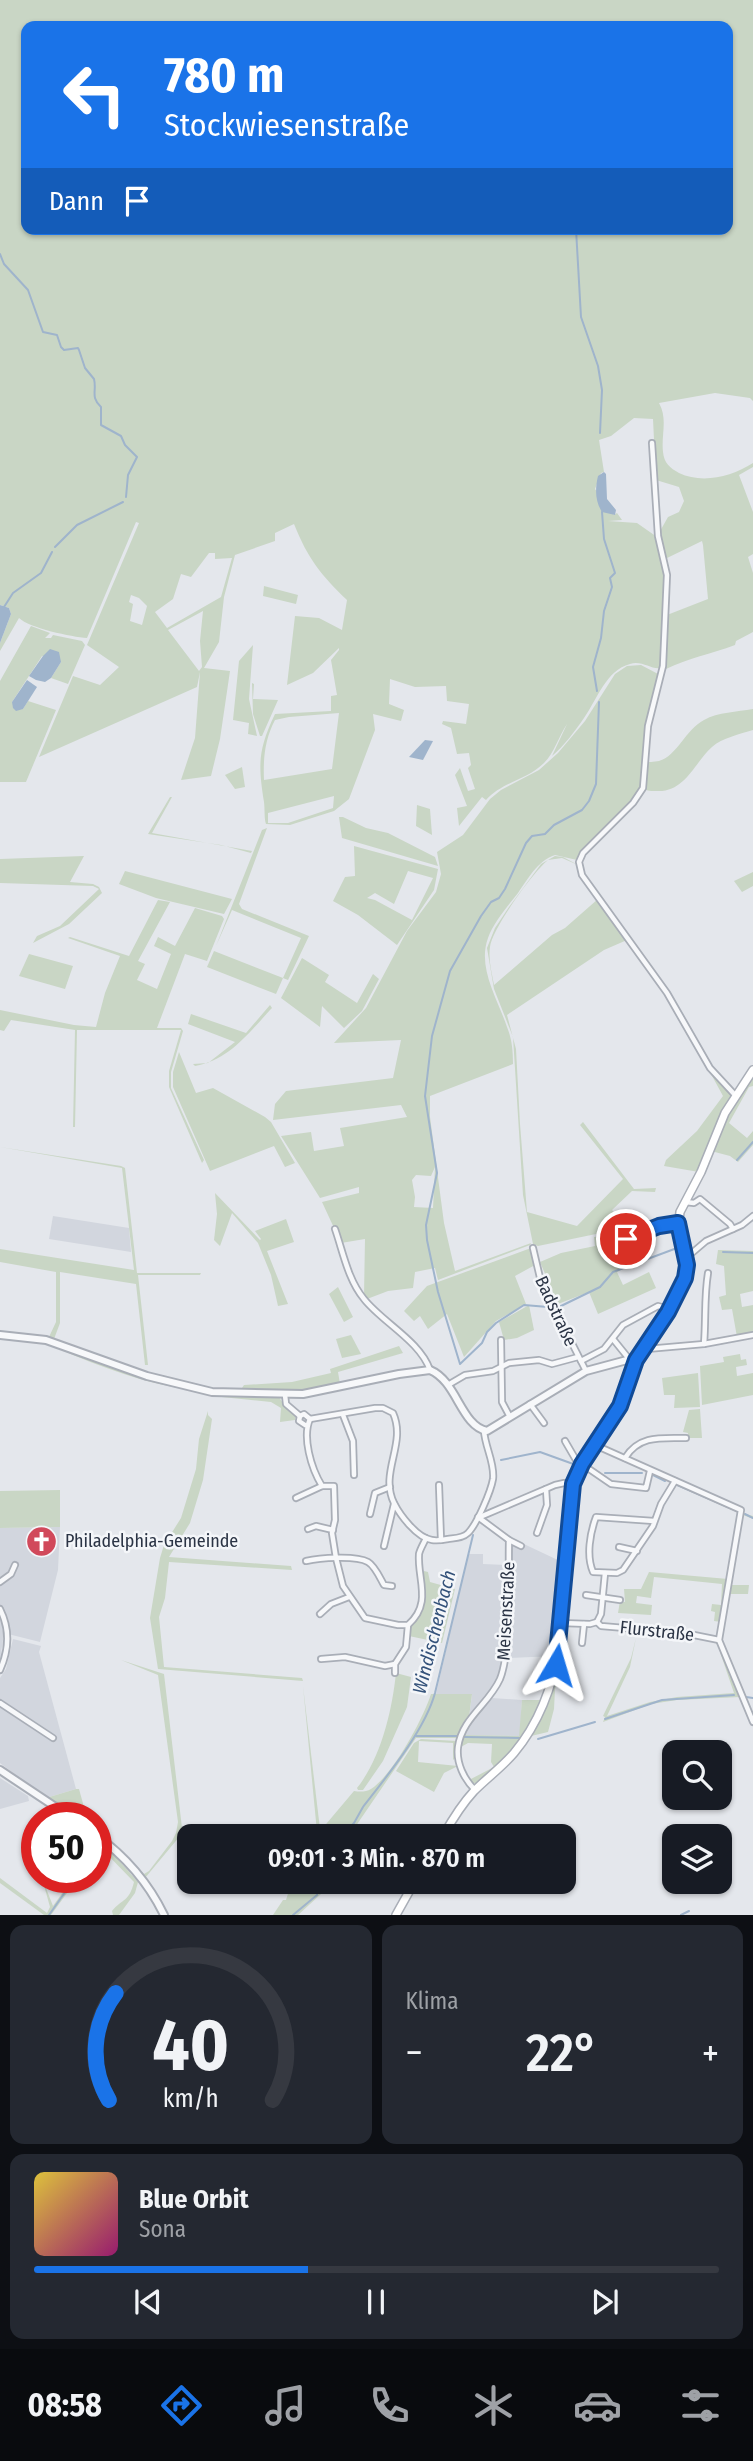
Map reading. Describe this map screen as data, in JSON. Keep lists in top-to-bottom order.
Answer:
{
  "streets": {
    "street": ["Badstraße", "Meisenstraße", "Flurstraße"]
  },
  "water": ["Windischenbach"],
  "places": {
    "church": ["Philadelphia-Gemeinde"]
  },
  "page": {
    "turn": ["780 m", "Stockwiesenstraße"],
    "then": "Dann",
    "limit": "50",
    "trip": "09:01 · 3 Min. · 870 m",
    "tile": "Klima",
    "heat": ["−", "22°", "+"],
    "song": ["Blue Orbit", "Sona"],
    "tabs": "08:58",
    "gauge": ["40", "km/h"]
  }
}
